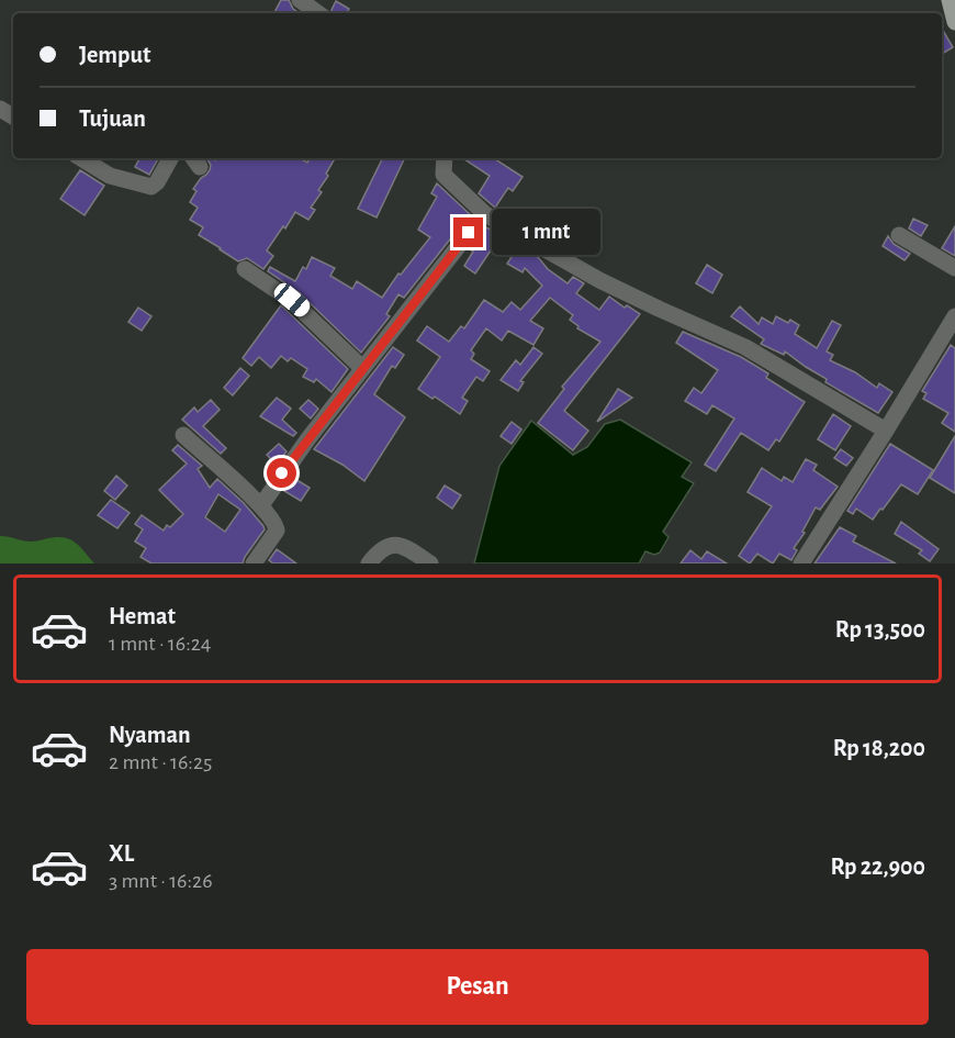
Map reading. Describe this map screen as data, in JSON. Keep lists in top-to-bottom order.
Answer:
{
  "page": {
    "banner": ["Jemput", "Tujuan"],
    "bubble": "1 mnt",
    "list": [
      {
        "name": "Hemat",
        "note": "1 mnt · 16:24",
        "value": "Rp 13,500"
      },
      {
        "name": "Nyaman",
        "note": "2 mnt · 16:25",
        "value": "Rp 18,200"
      },
      {
        "name": "XL",
        "note": "3 mnt · 16:26",
        "value": "Rp 22,900"
      }
    ],
    "buttons": "Pesan"
  }
}
